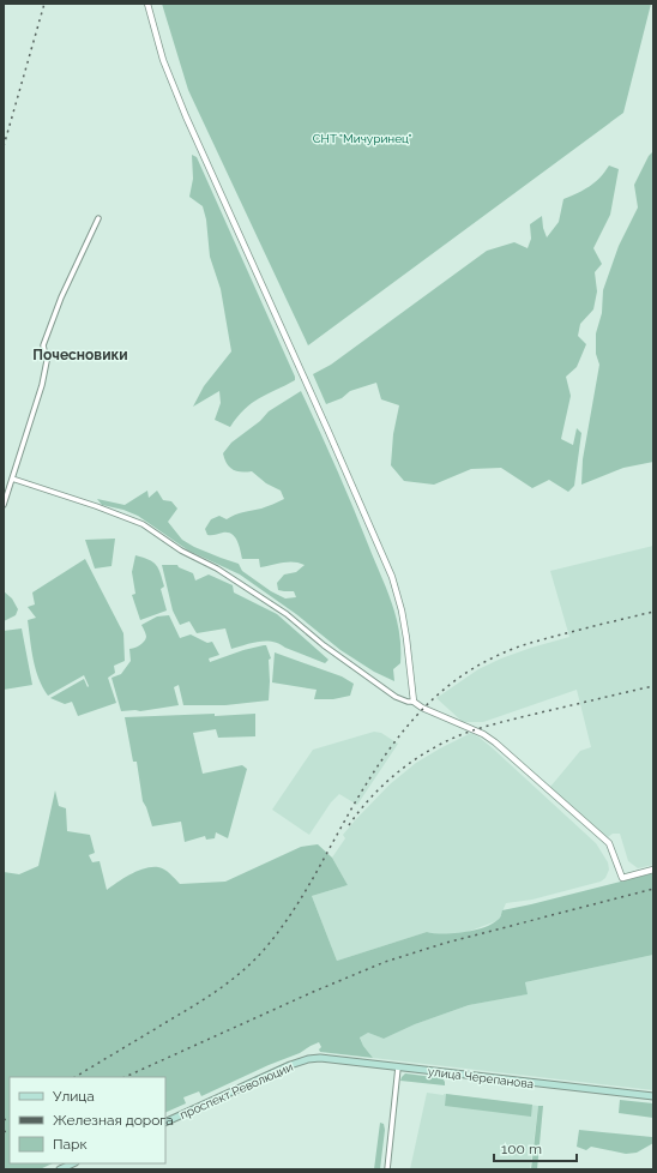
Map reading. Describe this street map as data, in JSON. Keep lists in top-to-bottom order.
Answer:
{
  "streets": {
    "main road": ["улица Черепанова", "проспект Революции"]
  },
  "crossings": [
    ["улица Черепанова", "проспект Революции"]
  ],
  "districts": ["Почесновики"],
  "parks": ["СНТ \"Мичуринец\""],
  "legend": ["Улица", "Железная дорога", "Парк"],
  "scale_bar": "100 m"
}
